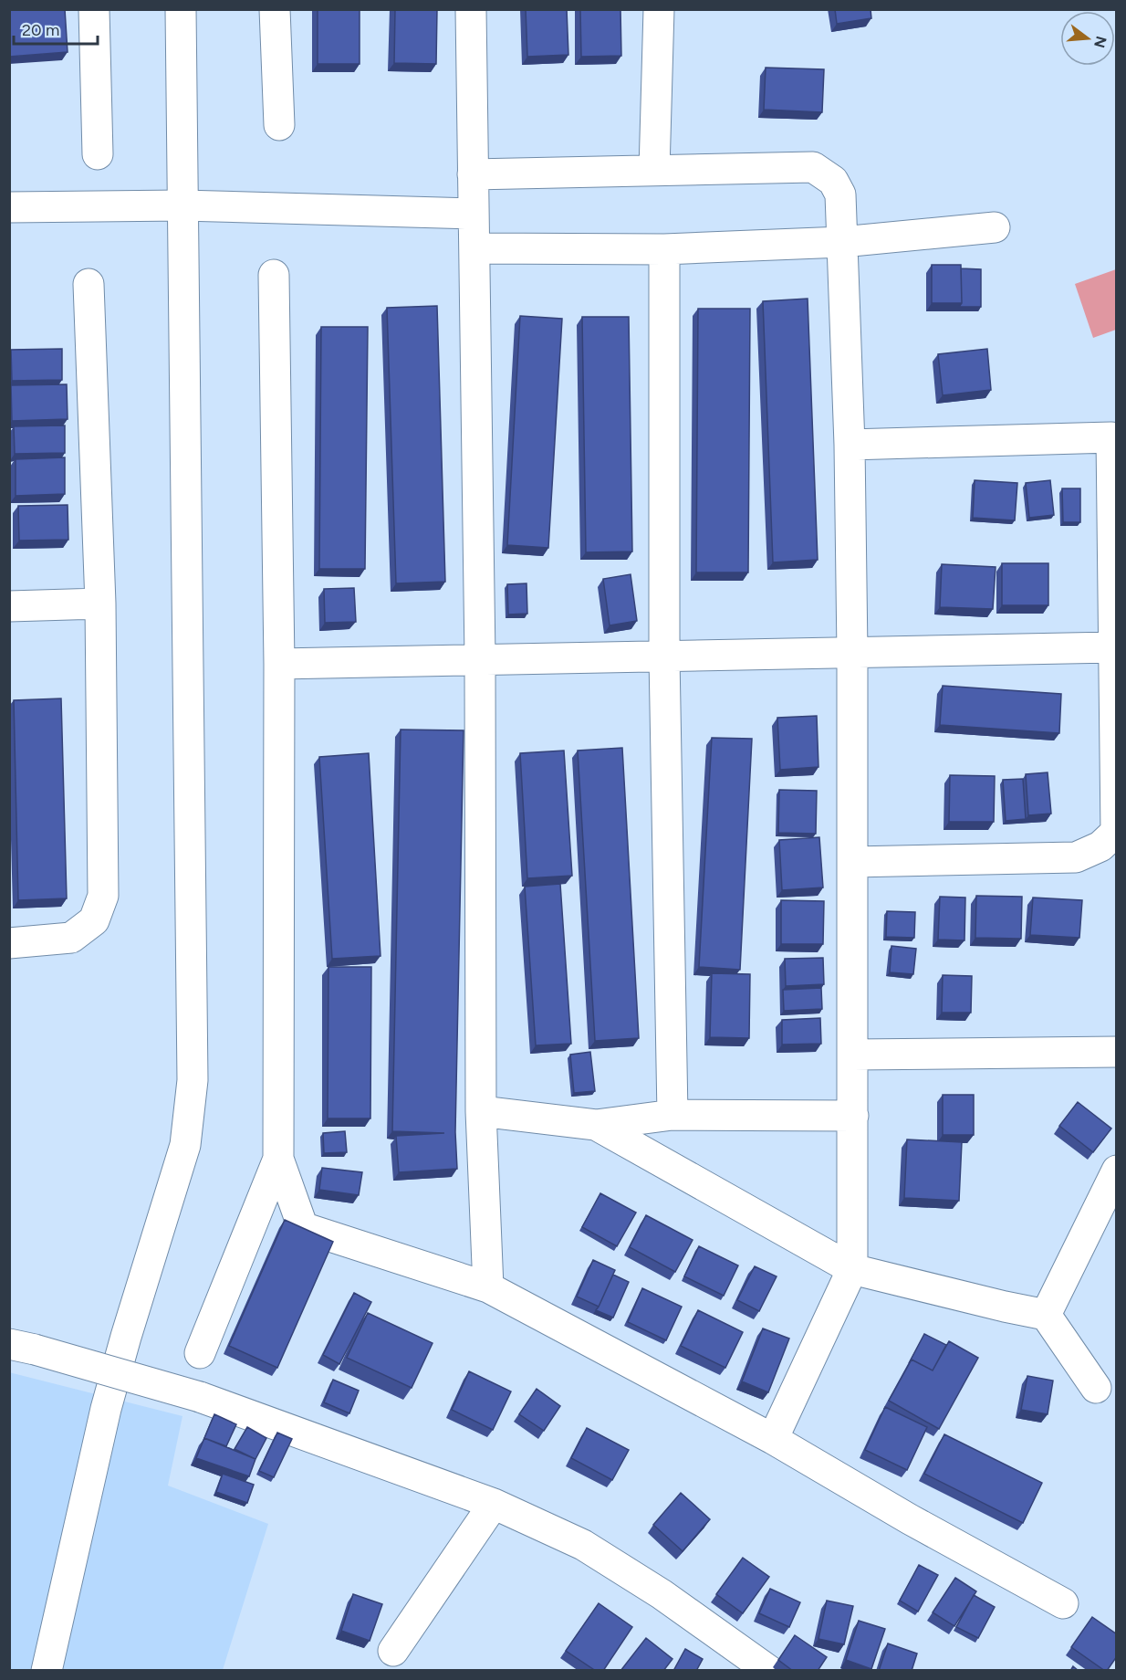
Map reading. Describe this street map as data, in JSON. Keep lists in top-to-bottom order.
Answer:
{
  "scale_bar": "20 m",
  "north": "right"
}
